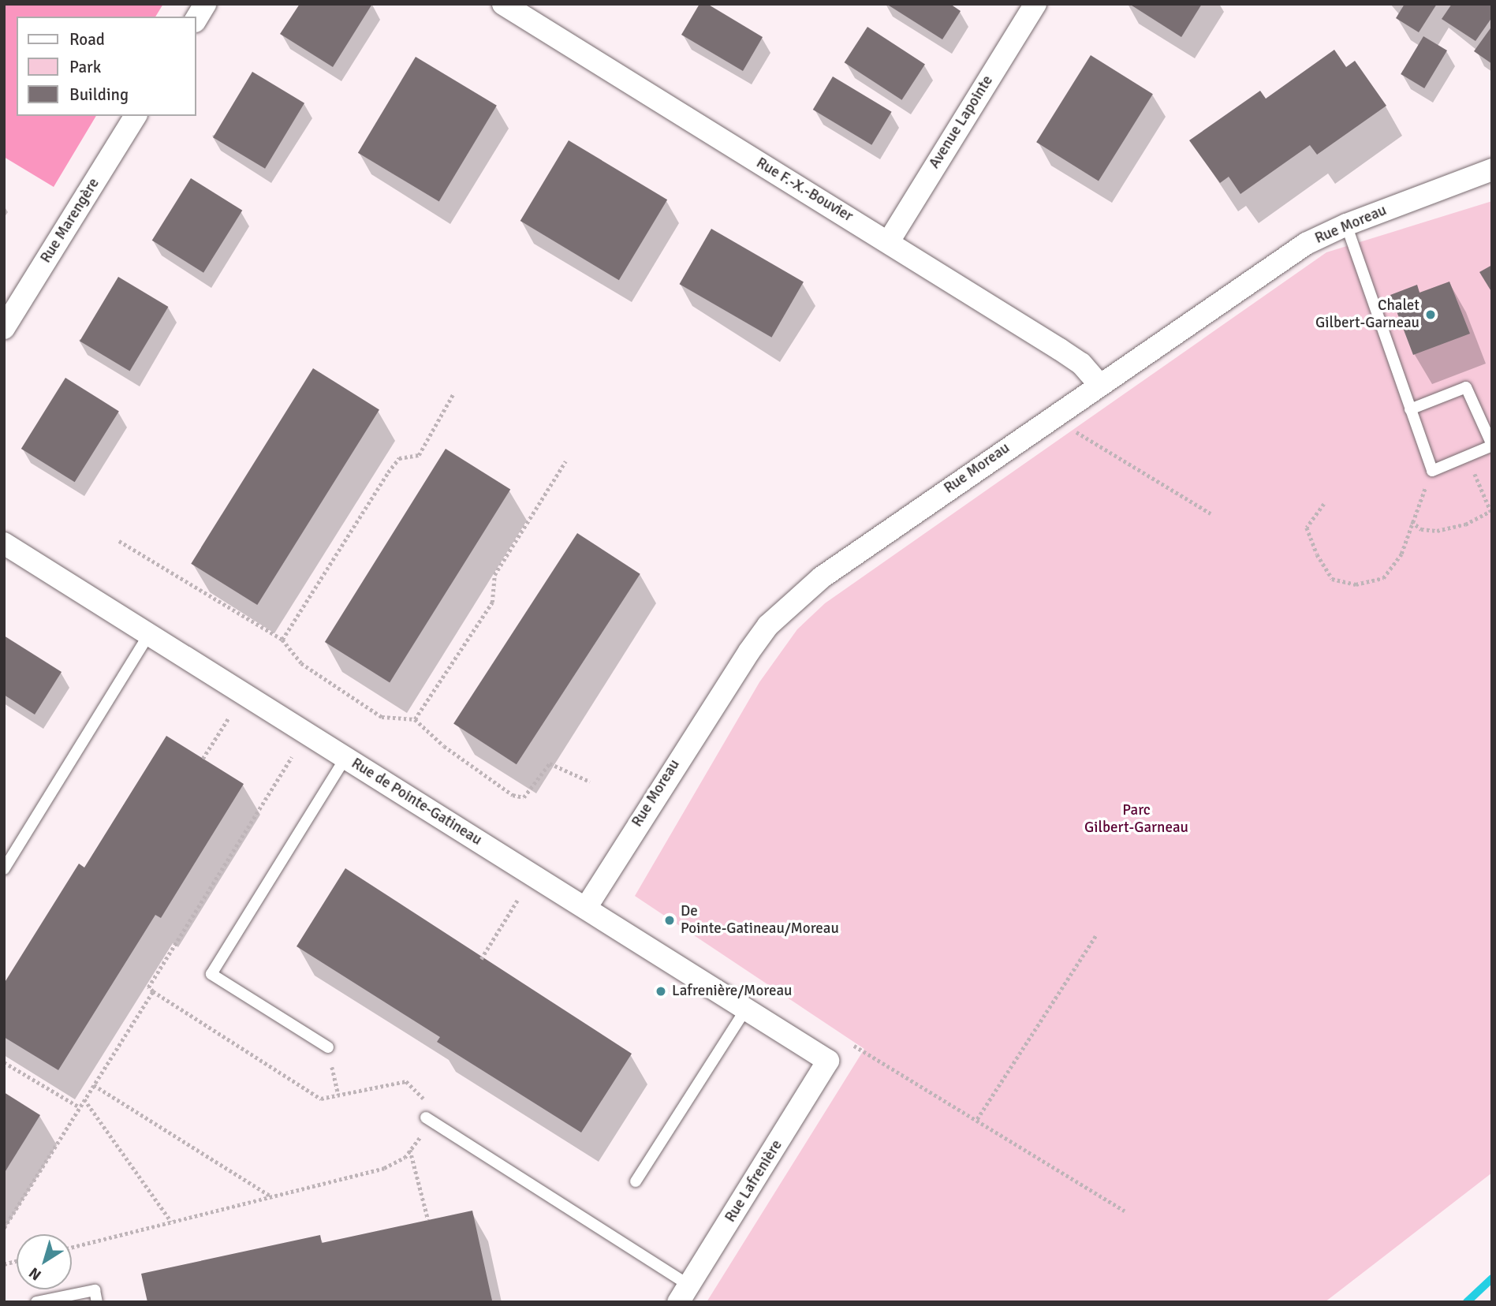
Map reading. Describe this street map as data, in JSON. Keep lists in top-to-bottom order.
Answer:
{
  "streets": {
    "street": [
      "Avenue Lapointe",
      "Rue F.-X.-Bouvier",
      "Rue Marengère",
      "Rue Moreau",
      "Rue de Pointe-Gatineau",
      "Rue Lafrenière"
    ]
  },
  "crossings": [
    ["Avenue Lapointe", "Rue F.-X.-Bouvier"],
    ["Rue F.-X.-Bouvier", "Rue Moreau"],
    ["Rue Moreau", "Rue de Pointe-Gatineau"],
    ["Rue de Pointe-Gatineau", "Rue Lafrenière"]
  ],
  "parks": ["Parc Gilbert-Garneau"],
  "places": ["Chalet Gilbert-Garneau", "De Pointe-Gatineau/Moreau", "Lafrenière/Moreau"],
  "legend": ["Road", "Park", "Building"],
  "north": "bottom left"
}
